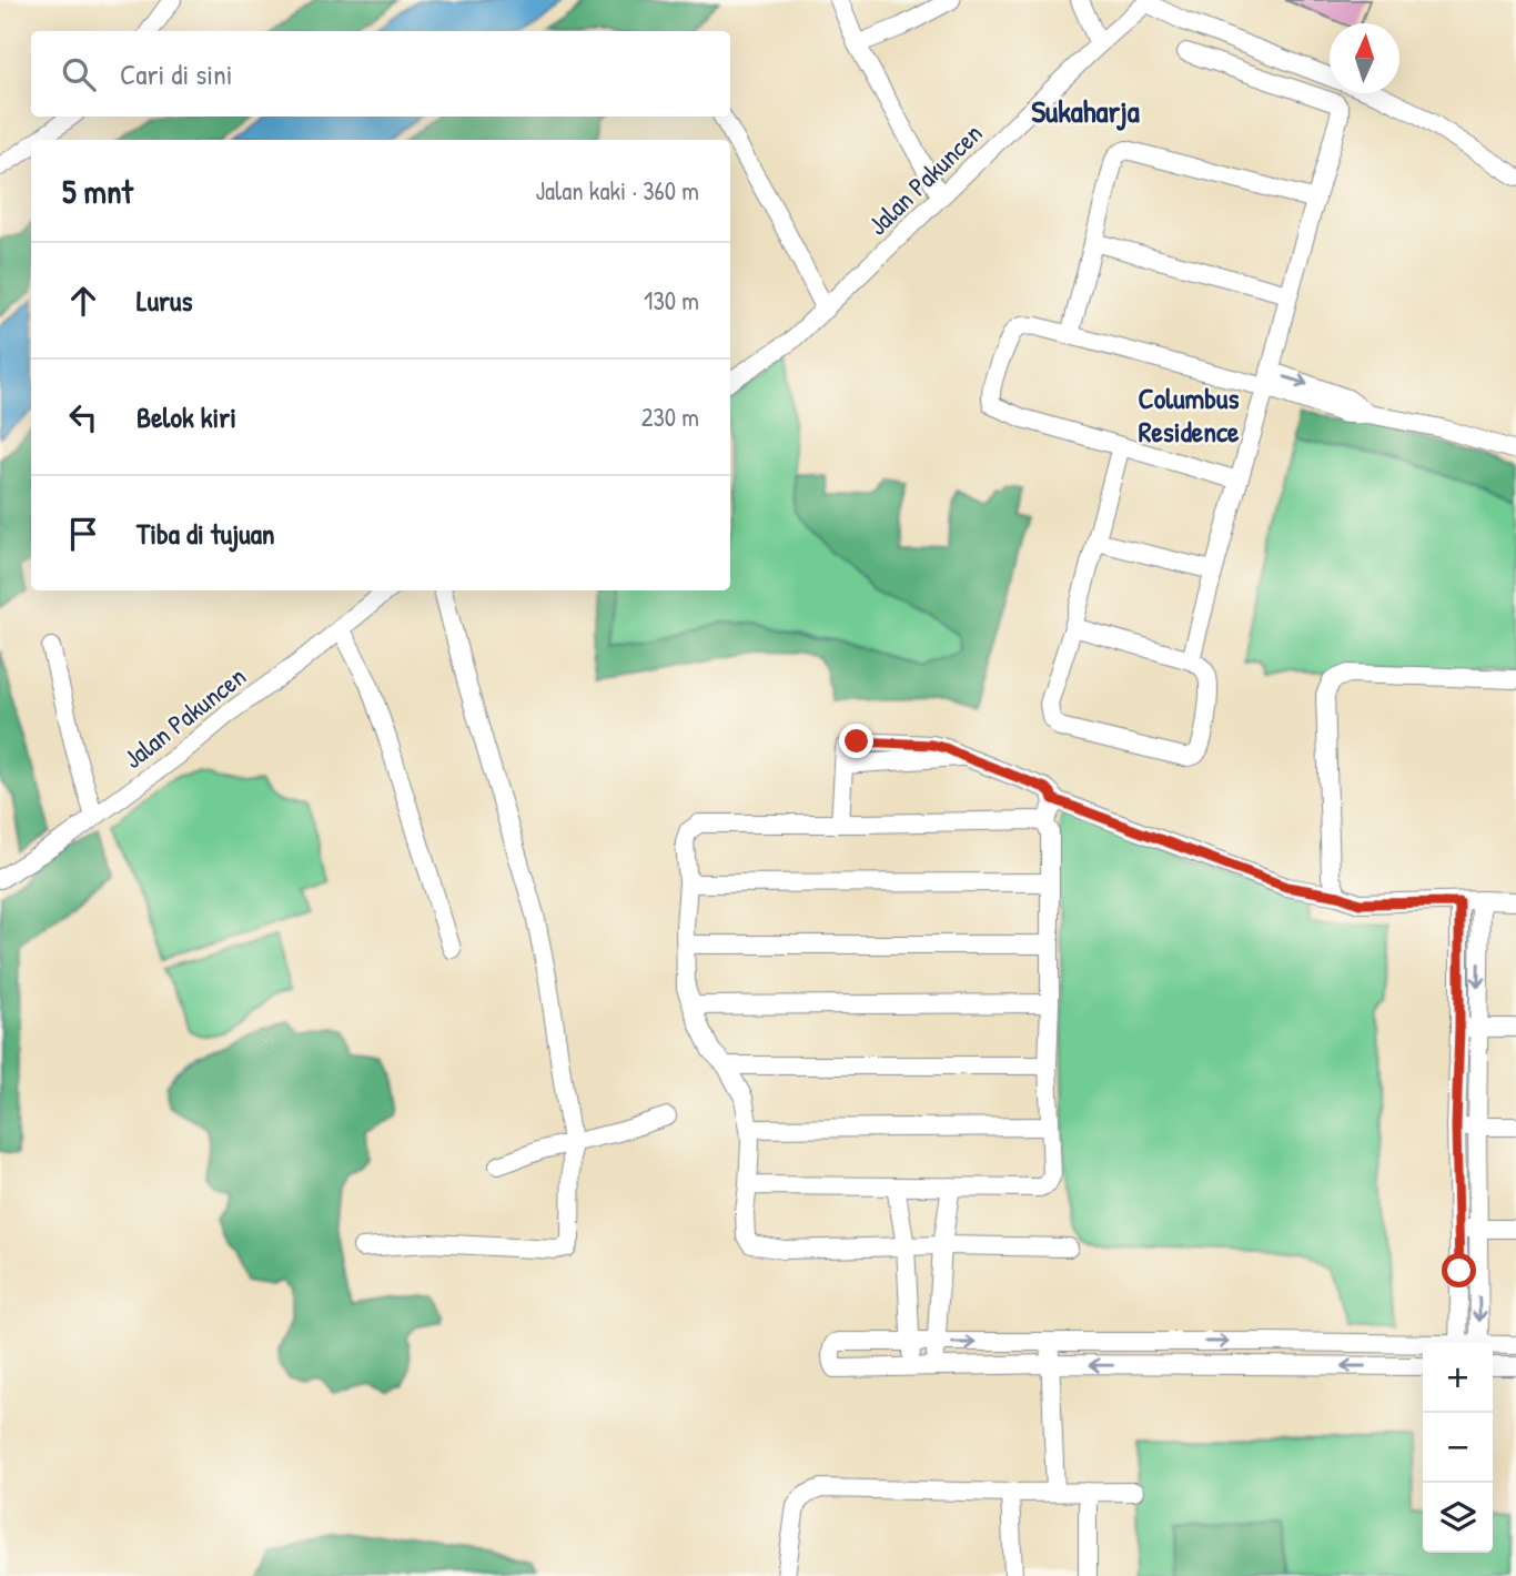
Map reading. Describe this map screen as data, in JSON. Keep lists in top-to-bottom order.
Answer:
{
  "streets": {
    "street": ["Jalan Pakuncen"]
  },
  "districts": ["Sukaharja", "Columbus Residence"],
  "north": "top",
  "page": {
    "search": "Cari di sini",
    "heading": ["5 mnt", "Jalan kaki · 360 m"],
    "list": [
      ["Lurus", "130 m"],
      ["Belok kiri", "230 m"],
      "Tiba di tujuan"
    ],
    "map_buttons": ["+", "−"]
  }
}
